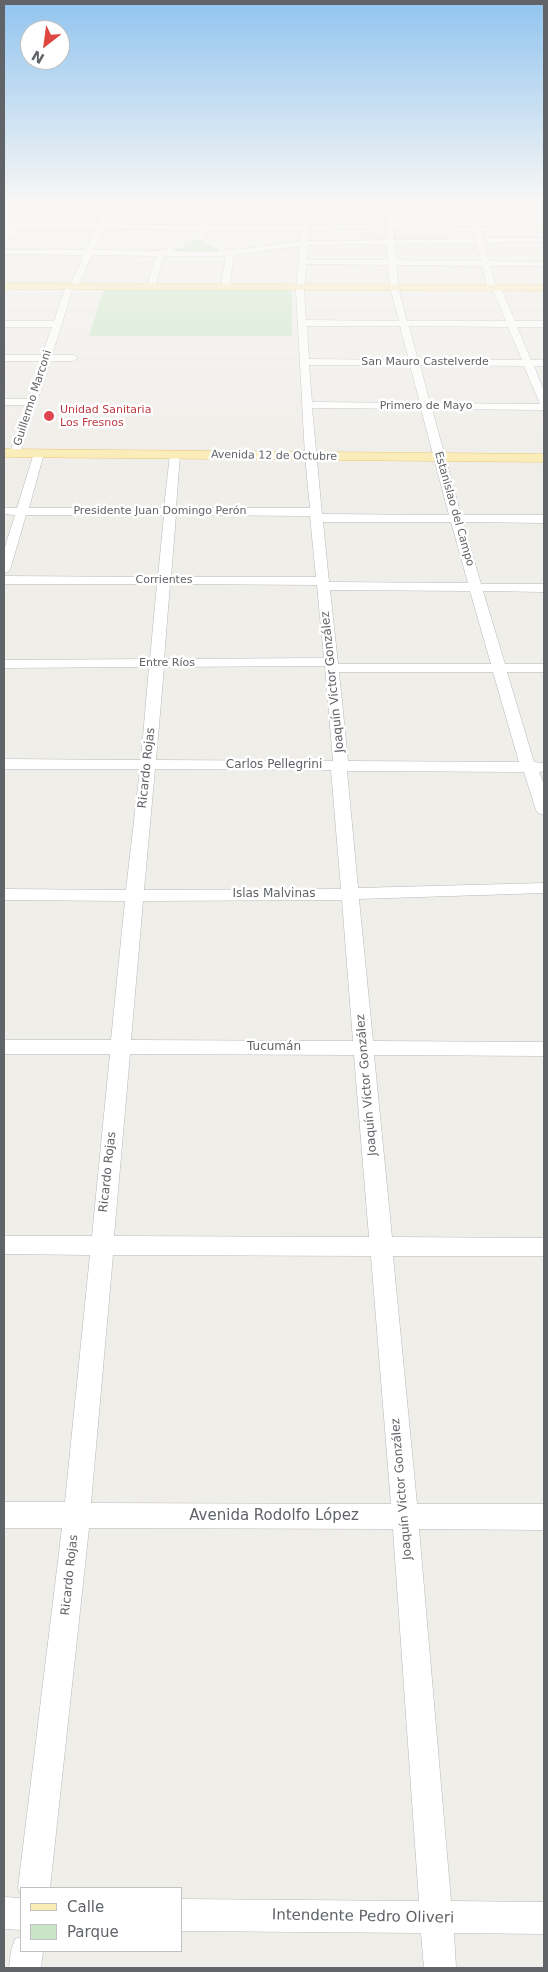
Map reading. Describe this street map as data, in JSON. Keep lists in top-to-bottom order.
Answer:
{
  "streets": {
    "main road": ["Avenida 12 de Octubre"],
    "street": [
      "San Mauro Castelverde",
      "Guillermo Marconi",
      "Primero de Mayo",
      "Estanislao del Campo",
      "Presidente Juan Domingo Perón",
      "Corrientes",
      "Entre Ríos",
      "Joaquín Víctor González",
      "Carlos Pellegrini",
      "Ricardo Rojas",
      "Islas Malvinas",
      "Tucumán",
      "Avenida Rodolfo López",
      "Intendente Pedro Oliveri"
    ]
  },
  "crossings": [
    ["San Mauro Castelverde", "Estanislao del Campo"],
    ["San Mauro Castelverde", "Joaquín Víctor González"],
    ["Guillermo Marconi", "Avenida 12 de Octubre"],
    ["Guillermo Marconi", "Presidente Juan Domingo Perón"],
    ["Primero de Mayo", "Estanislao del Campo"],
    ["Primero de Mayo", "Joaquín Víctor González"],
    ["Avenida 12 de Octubre", "Estanislao del Campo"],
    ["Avenida 12 de Octubre", "Joaquín Víctor González"],
    ["Avenida 12 de Octubre", "Ricardo Rojas"],
    ["Estanislao del Campo", "Presidente Juan Domingo Perón"],
    ["Estanislao del Campo", "Corrientes"],
    ["Estanislao del Campo", "Entre Ríos"],
    ["Estanislao del Campo", "Carlos Pellegrini"],
    ["Presidente Juan Domingo Perón", "Joaquín Víctor González"],
    ["Presidente Juan Domingo Perón", "Ricardo Rojas"],
    ["Corrientes", "Joaquín Víctor González"],
    ["Corrientes", "Ricardo Rojas"],
    ["Entre Ríos", "Joaquín Víctor González"],
    ["Entre Ríos", "Ricardo Rojas"],
    ["Joaquín Víctor González", "Carlos Pellegrini"],
    ["Joaquín Víctor González", "Islas Malvinas"],
    ["Joaquín Víctor González", "Tucumán"],
    ["Joaquín Víctor González", "Avenida Rodolfo López"],
    ["Joaquín Víctor González", "Intendente Pedro Oliveri"],
    ["Carlos Pellegrini", "Ricardo Rojas"],
    ["Ricardo Rojas", "Islas Malvinas"],
    ["Ricardo Rojas", "Tucumán"],
    ["Ricardo Rojas", "Avenida Rodolfo López"]
  ],
  "places": ["Unidad Sanitaria Los Fresnos"],
  "legend": ["Calle", "Parque"],
  "north": "bottom left"
}
